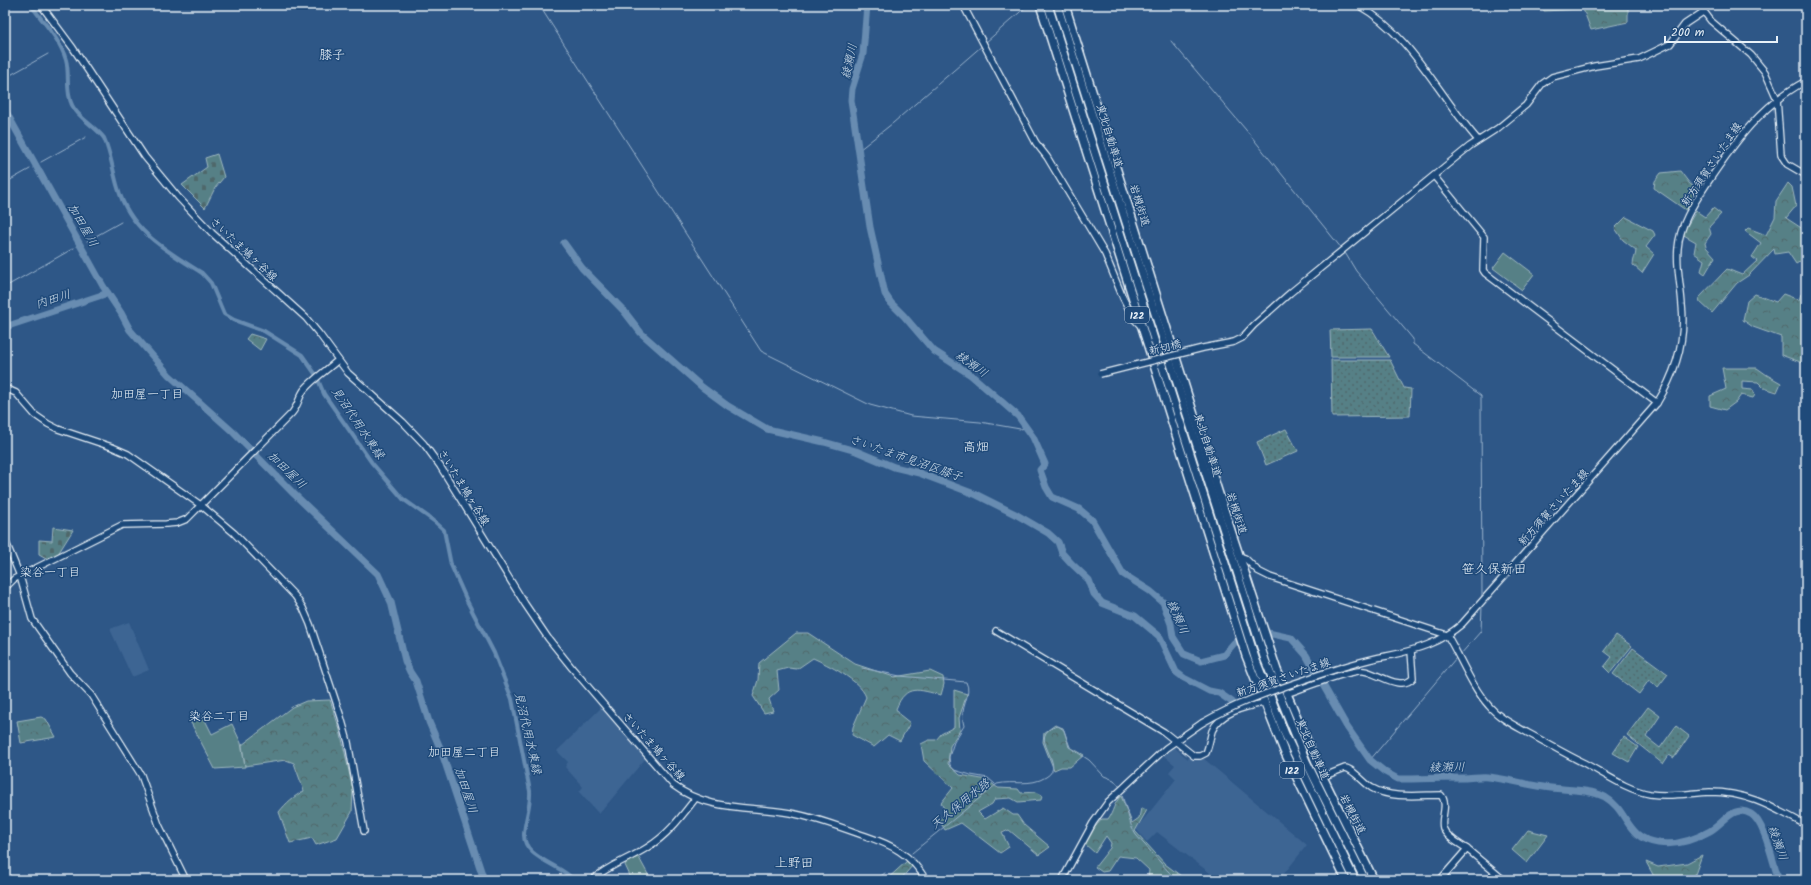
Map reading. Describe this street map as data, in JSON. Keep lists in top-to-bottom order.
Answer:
{
  "streets": {
    "highway": ["東北自動車道", "岩槻街道", "122"],
    "street": ["新方須賀さいたま線", "さいたま鳩ヶ谷線", "新切橋"]
  },
  "districts": [
    "膝子",
    "加田屋一丁目",
    "高畑",
    "笹久保新田",
    "染谷一丁目",
    "染谷二丁目",
    "加田屋二丁目",
    "上野田"
  ],
  "water": [
    "綾瀬川",
    "加田屋川",
    "内田川",
    "見沼代用水東縁",
    "さいたま市見沼区膝子",
    "天久保用水路"
  ],
  "scale_bar": "200 m"
}
